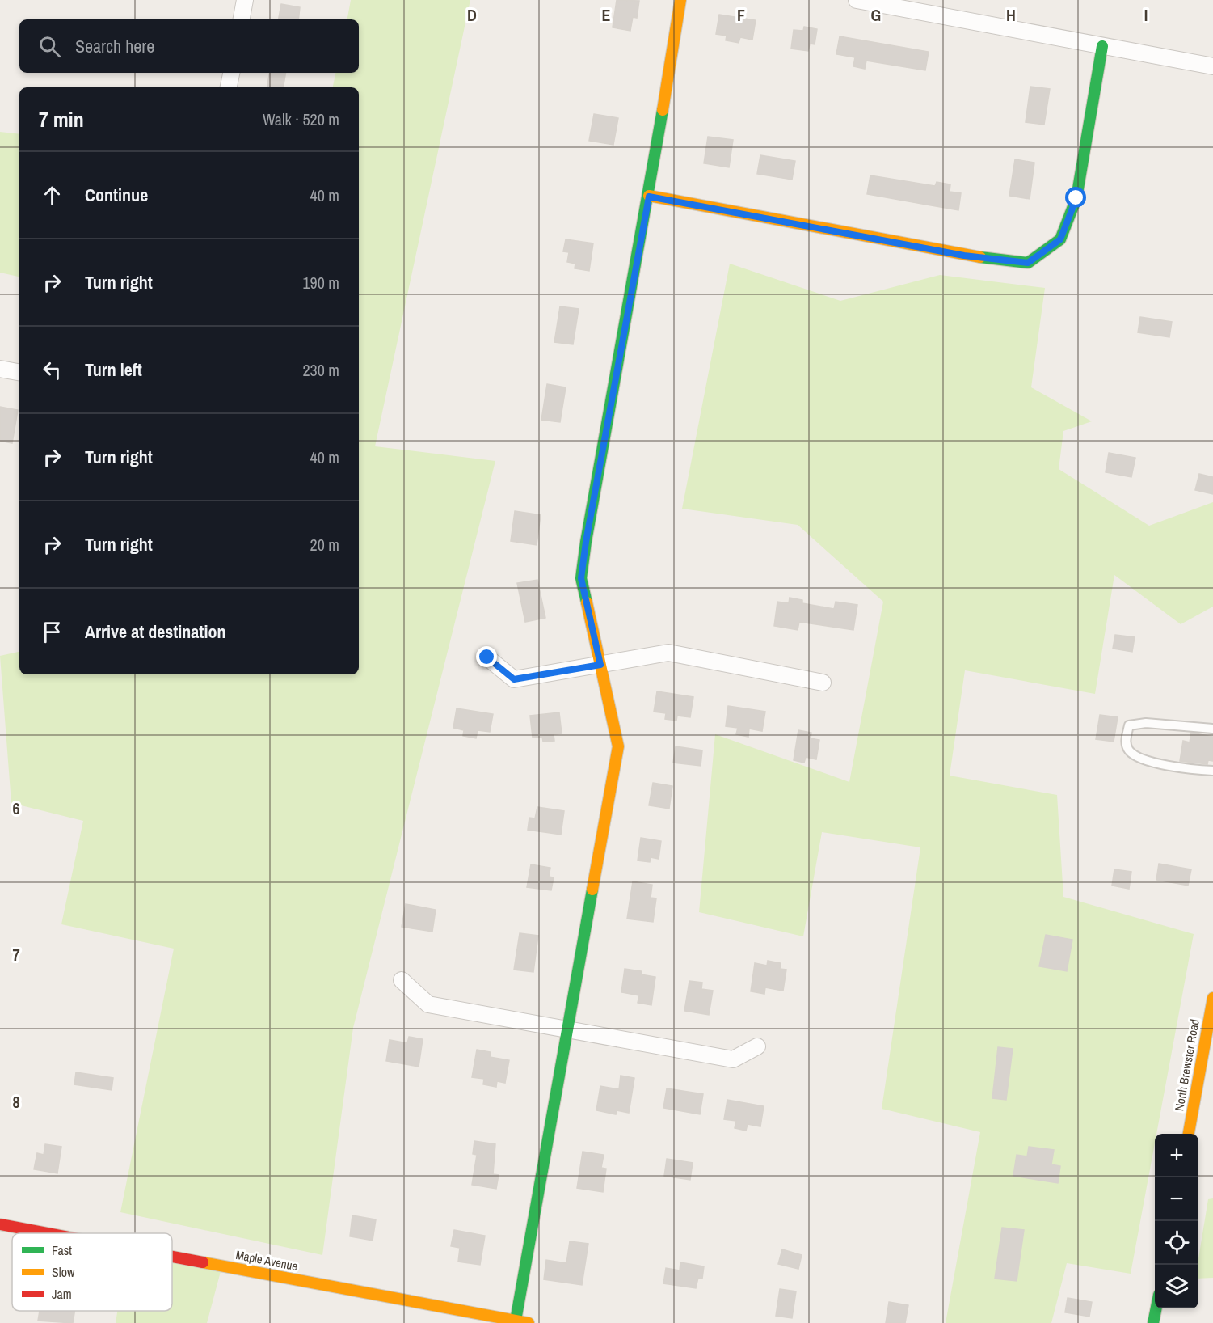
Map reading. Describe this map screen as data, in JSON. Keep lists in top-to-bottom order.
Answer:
{
  "streets": {
    "street": ["North Brewster Road", "Maple Avenue"]
  },
  "legend": ["Fast", "Slow", "Jam"],
  "page": {
    "search": "Search here",
    "heading": ["7 min", "Walk · 520 m"],
    "list": [
      ["Continue", "40 m"],
      ["Turn right", "190 m"],
      ["Turn left", "230 m"],
      ["Turn right", "40 m"],
      ["Turn right", "20 m"],
      "Arrive at destination"
    ],
    "map_buttons": ["+", "−"]
  },
  "grid": {
    "columns": [
      "D",
      "E",
      "F",
      "G",
      "H",
      "I"
    ],
    "rows": ["6", "7", "8"]
  }
}
